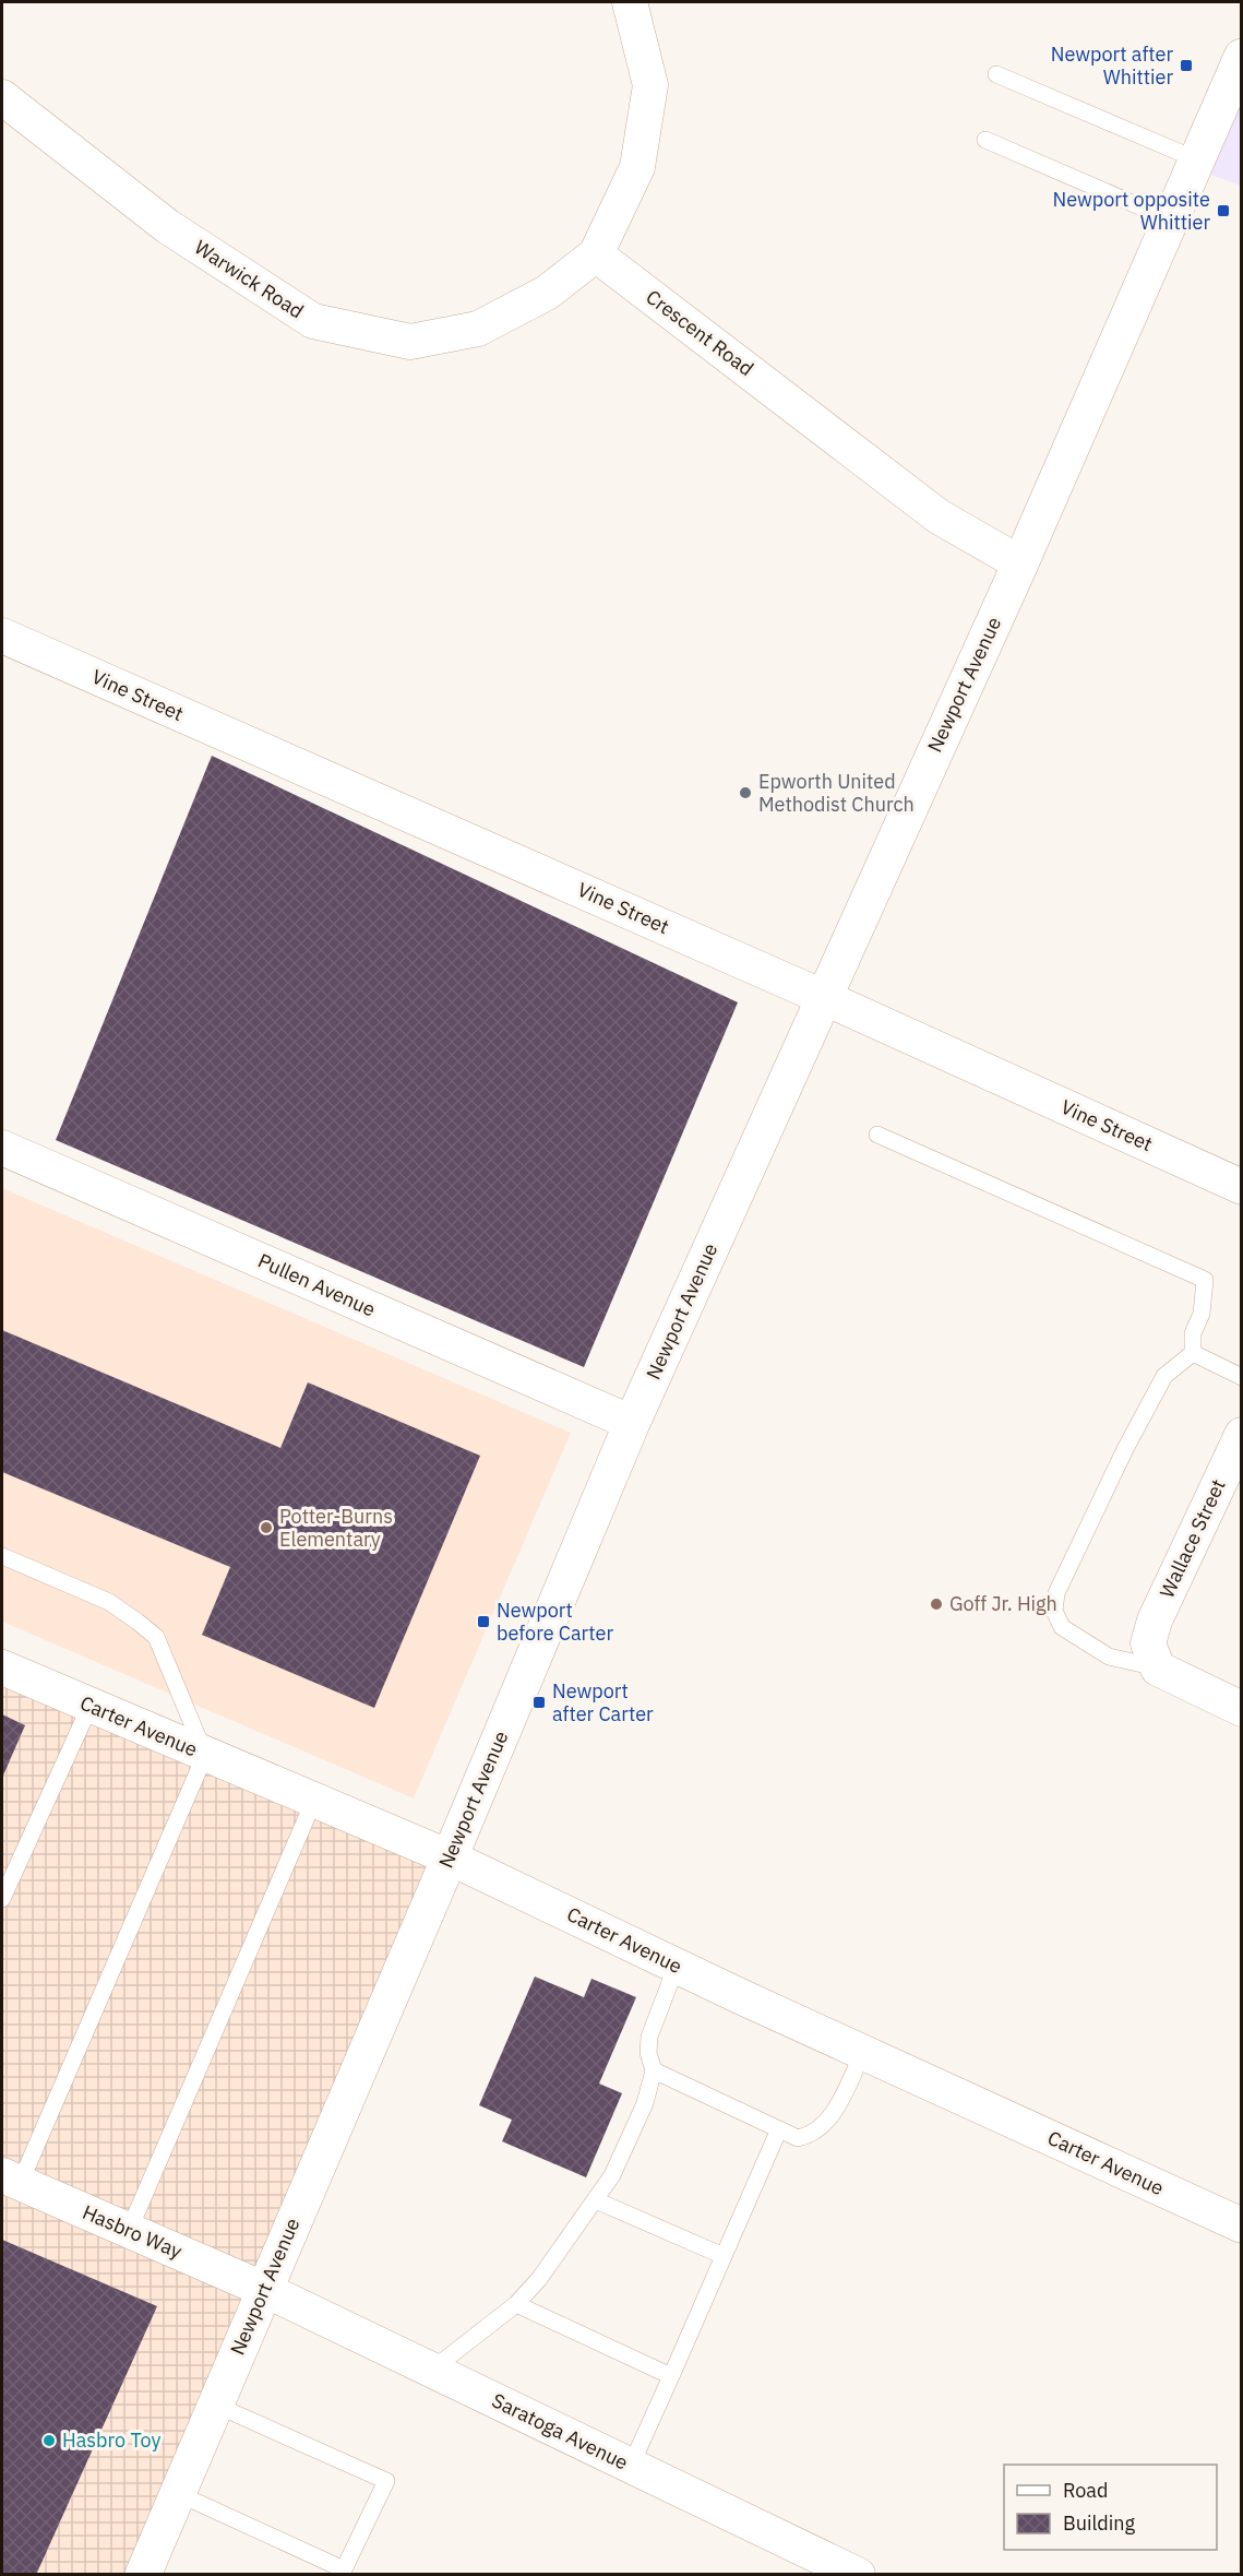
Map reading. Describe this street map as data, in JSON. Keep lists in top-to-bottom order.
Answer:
{
  "streets": {
    "main road": ["Newport Avenue"],
    "street": [
      "Warwick Road",
      "Crescent Road",
      "Vine Street",
      "Pullen Avenue",
      "Wallace Street",
      "Carter Avenue",
      "Hasbro Way",
      "Saratoga Avenue"
    ]
  },
  "crossings": [
    ["Warwick Road", "Crescent Road"],
    ["Crescent Road", "Newport Avenue"],
    ["Newport Avenue", "Vine Street"],
    ["Newport Avenue", "Pullen Avenue"],
    ["Newport Avenue", "Carter Avenue"],
    ["Newport Avenue", "Hasbro Way"],
    ["Newport Avenue", "Saratoga Avenue"],
    ["Hasbro Way", "Saratoga Avenue"]
  ],
  "places": {
    "transit": [
      "Newport after Whittier",
      "Newport opposite Whittier",
      "Newport before Carter",
      "Newport after Carter"
    ],
    "other": [
      "Epworth United Methodist Church",
      "Potter-Burns Elementary",
      "Goff Jr. High",
      "Hasbro Toy"
    ]
  },
  "legend": ["Road", "Building"]
}
